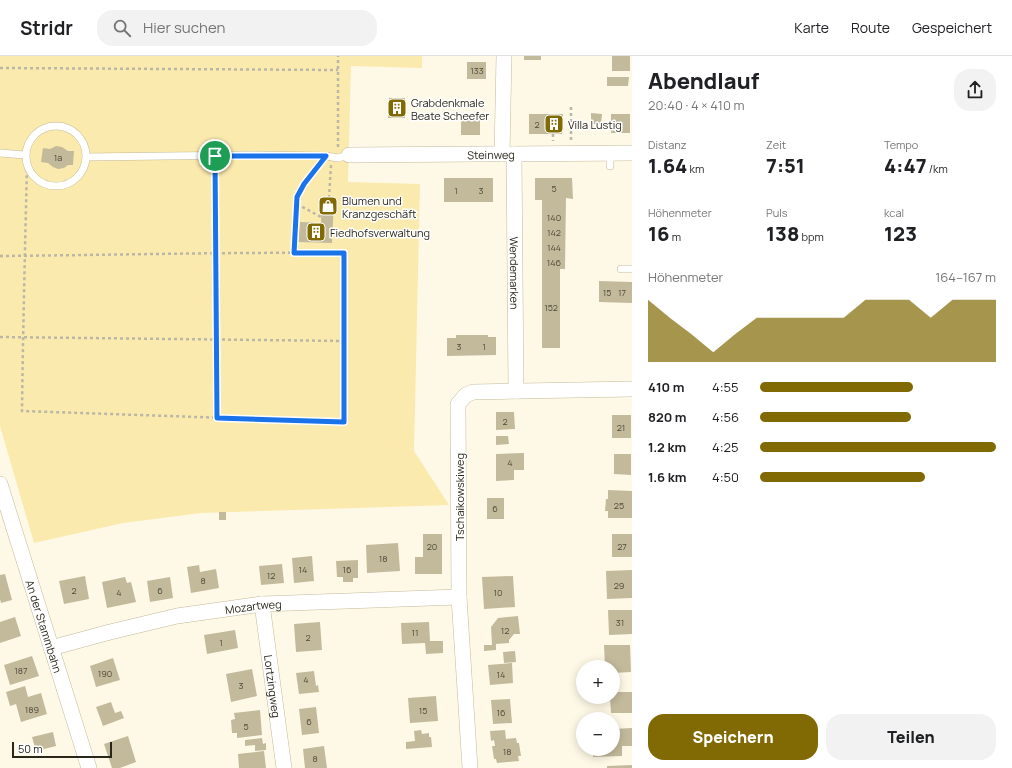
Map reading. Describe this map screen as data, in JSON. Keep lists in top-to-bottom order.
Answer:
{
  "streets": {
    "street": [
      "Steinweg",
      "Wendemarken",
      "Tschaikowskiweg",
      "Mozartweg",
      "An der Stammbahn",
      "Lortzingweg"
    ]
  },
  "crossings": [
    ["Steinweg", "Wendemarken"],
    ["Wendemarken", "Tschaikowskiweg"],
    ["Tschaikowskiweg", "Mozartweg"],
    ["Mozartweg", "An der Stammbahn"],
    ["Mozartweg", "Lortzingweg"]
  ],
  "places": {
    "building": ["Grabdenkmale Beate Scheefer", "Villa Lustig", "Fiedhofsverwaltung"],
    "shop": ["Blumen und Kranzgeschäft"]
  },
  "house_numbers": [
    "133",
    "2",
    "1a",
    "5",
    "1",
    "3",
    "140",
    "142",
    "144",
    "146",
    "15",
    "17",
    "152",
    "3",
    "1",
    "2",
    "21",
    "4",
    "25",
    "6",
    "20",
    "27",
    "18",
    "14",
    "16",
    "12",
    "8",
    "29",
    "2",
    "6",
    "4",
    "10",
    "31",
    "12",
    "11",
    "2",
    "1",
    "187",
    "190",
    "14",
    "4",
    "3",
    "189",
    "15",
    "16",
    "6",
    "5",
    "18",
    "8"
  ],
  "scale_bar": "50 m",
  "page": {
    "header": "Stridr",
    "search": "Hier suchen",
    "nav": ["Karte", "Route", "Gespeichert"],
    "heading": ["Abendlauf", "20:40 · 4 × 410 m"],
    "stats": [
      ["Distanz", "1.64 km"],
      ["Zeit", "7:51"],
      ["Tempo", "4:47 /km"],
      ["Höhenmeter", "16 m"],
      ["Puls", "138 bpm"],
      ["kcal", "123"]
    ],
    "chart": ["Höhenmeter", "164–167 m"],
    "list": [
      {
        "name": "410 m",
        "note": "4:55"
      },
      {
        "name": "820 m",
        "note": "4:56"
      },
      {
        "name": "1.2 km",
        "note": "4:25"
      },
      {
        "name": "1.6 km",
        "note": "4:50"
      }
    ],
    "map_buttons": ["+", "−"],
    "buttons": ["Speichern", "Teilen"],
    "scale": "50 m"
  }
}
